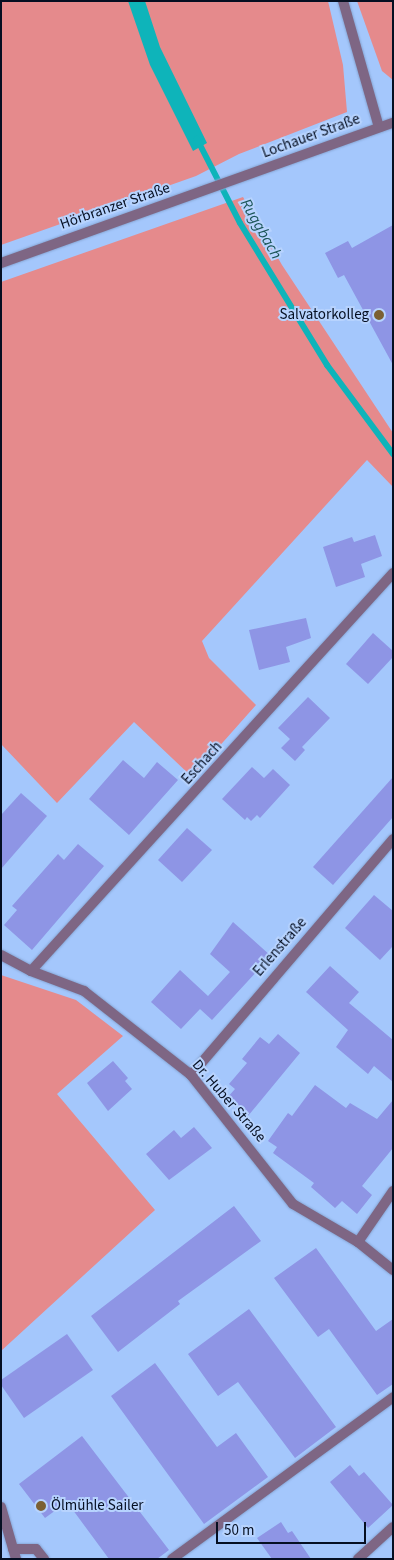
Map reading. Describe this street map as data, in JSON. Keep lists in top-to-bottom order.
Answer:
{
  "streets": {
    "street": [
      "Lochauer Straße",
      "Hörbranzer Straße",
      "Eschach",
      "Erlenstraße",
      "Dr. Huber Straße"
    ]
  },
  "crossings": [
    ["Lochauer Straße", "Hörbranzer Straße"],
    ["Eschach", "Dr. Huber Straße"],
    ["Erlenstraße", "Dr. Huber Straße"]
  ],
  "water": ["Ruggbach"],
  "places": ["Salvatorkolleg", "Ölmühle Sailer"],
  "scale_bar": "50 m"
}
